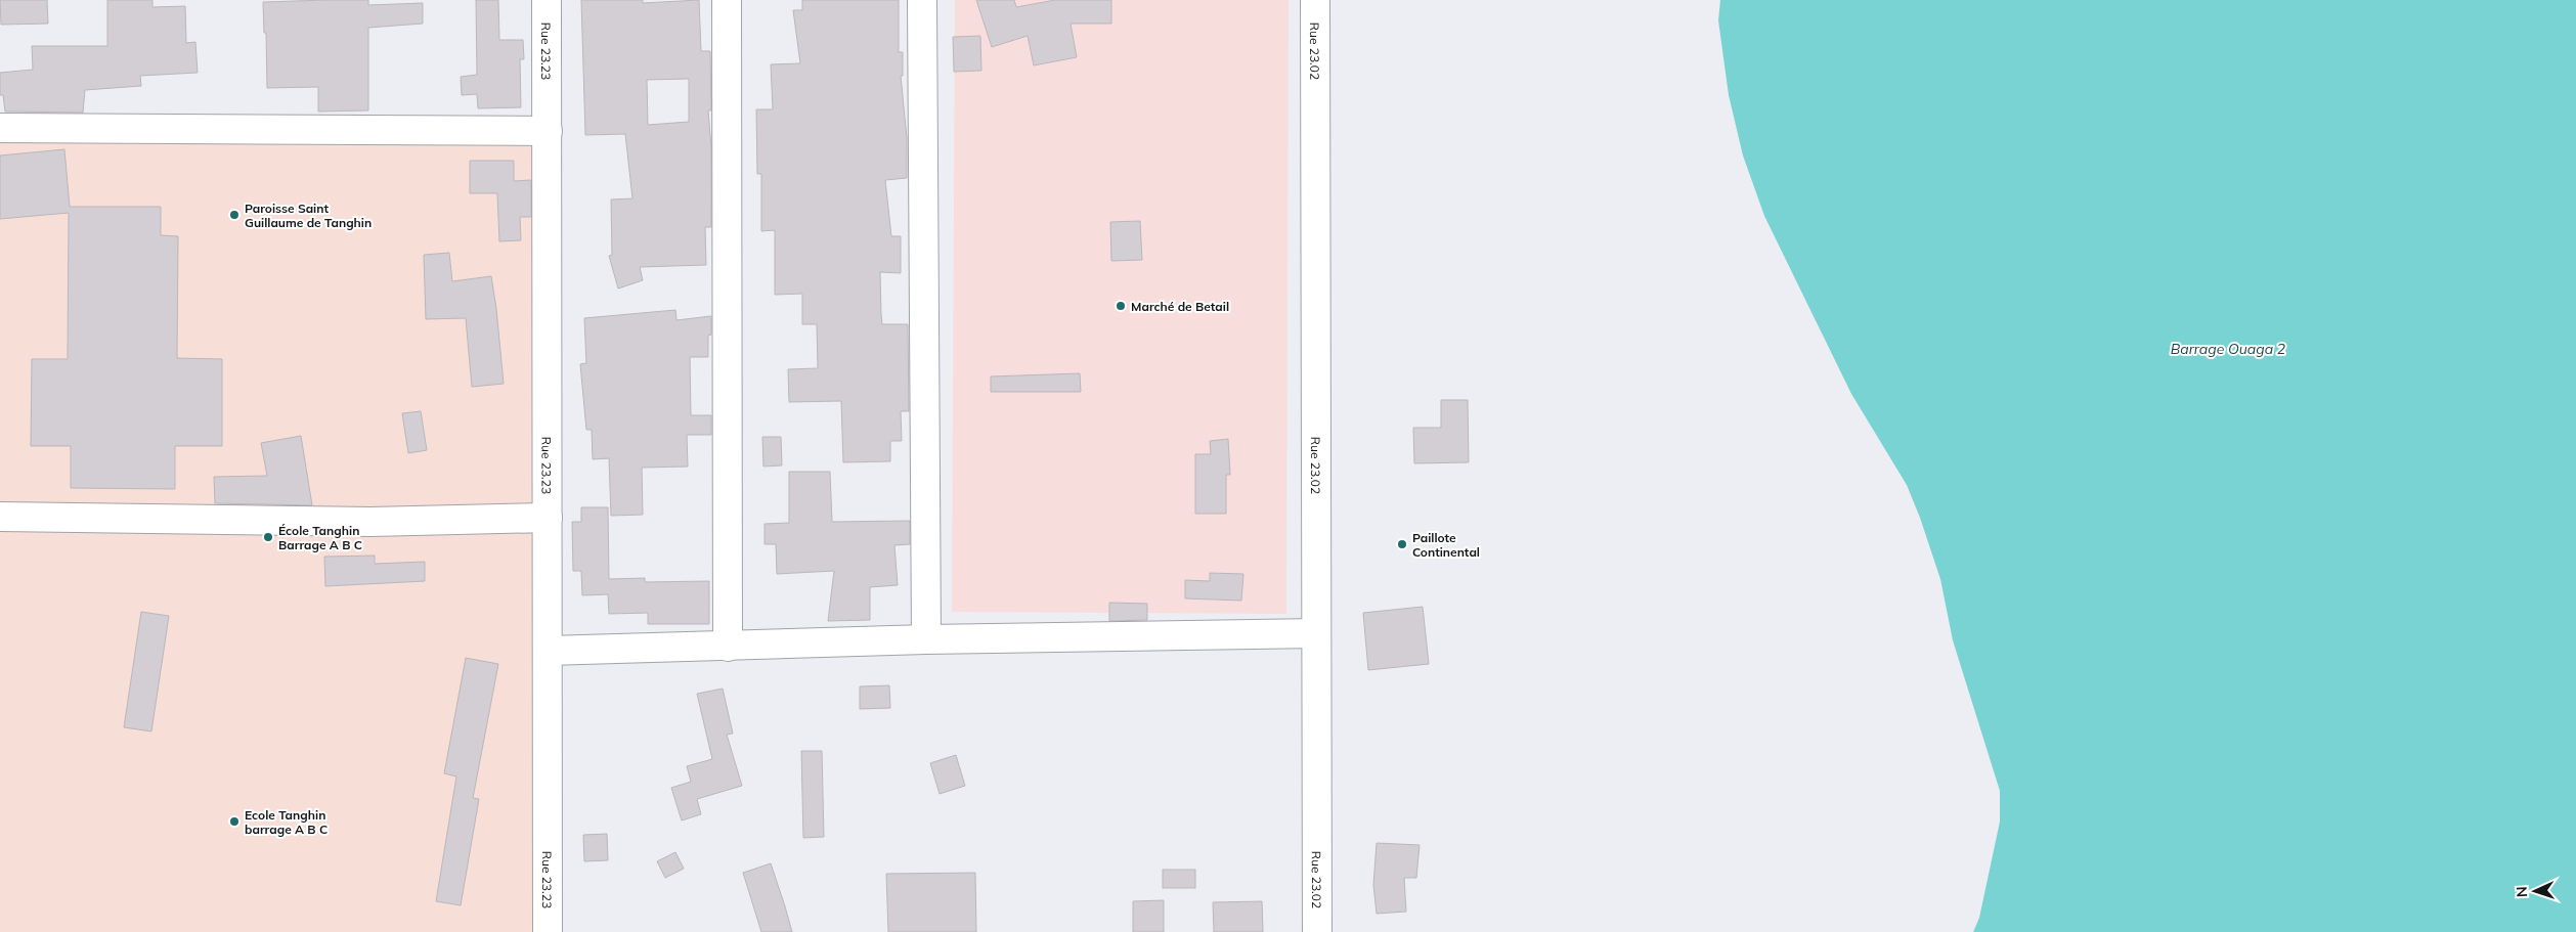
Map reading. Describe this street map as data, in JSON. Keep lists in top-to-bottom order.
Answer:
{
  "streets": {
    "street": ["Rue 23.23", "Rue 23.02"]
  },
  "water": ["Barrage Ouaga 2"],
  "places": [
    "Paroisse Saint Guillaume de Tanghin",
    "Marché de Betail",
    "École Tanghin Barrage A B C",
    "Paillote Continental",
    "Ecole Tanghin barrage A B C"
  ],
  "north": "left"
}
